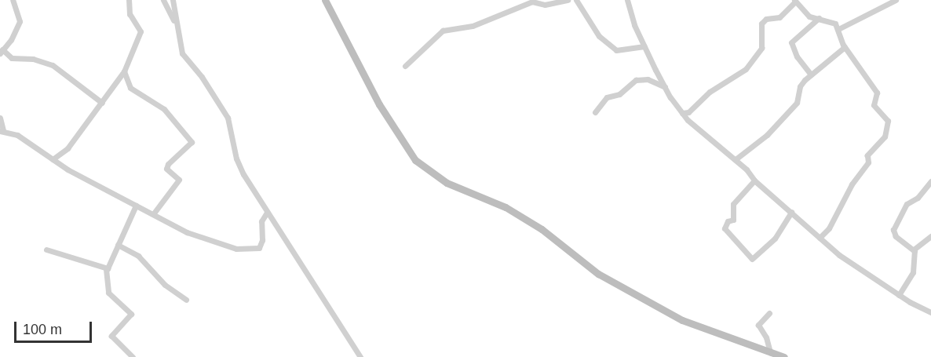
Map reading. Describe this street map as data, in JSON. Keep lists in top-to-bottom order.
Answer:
{
  "scale_bar": "100 m"
}
